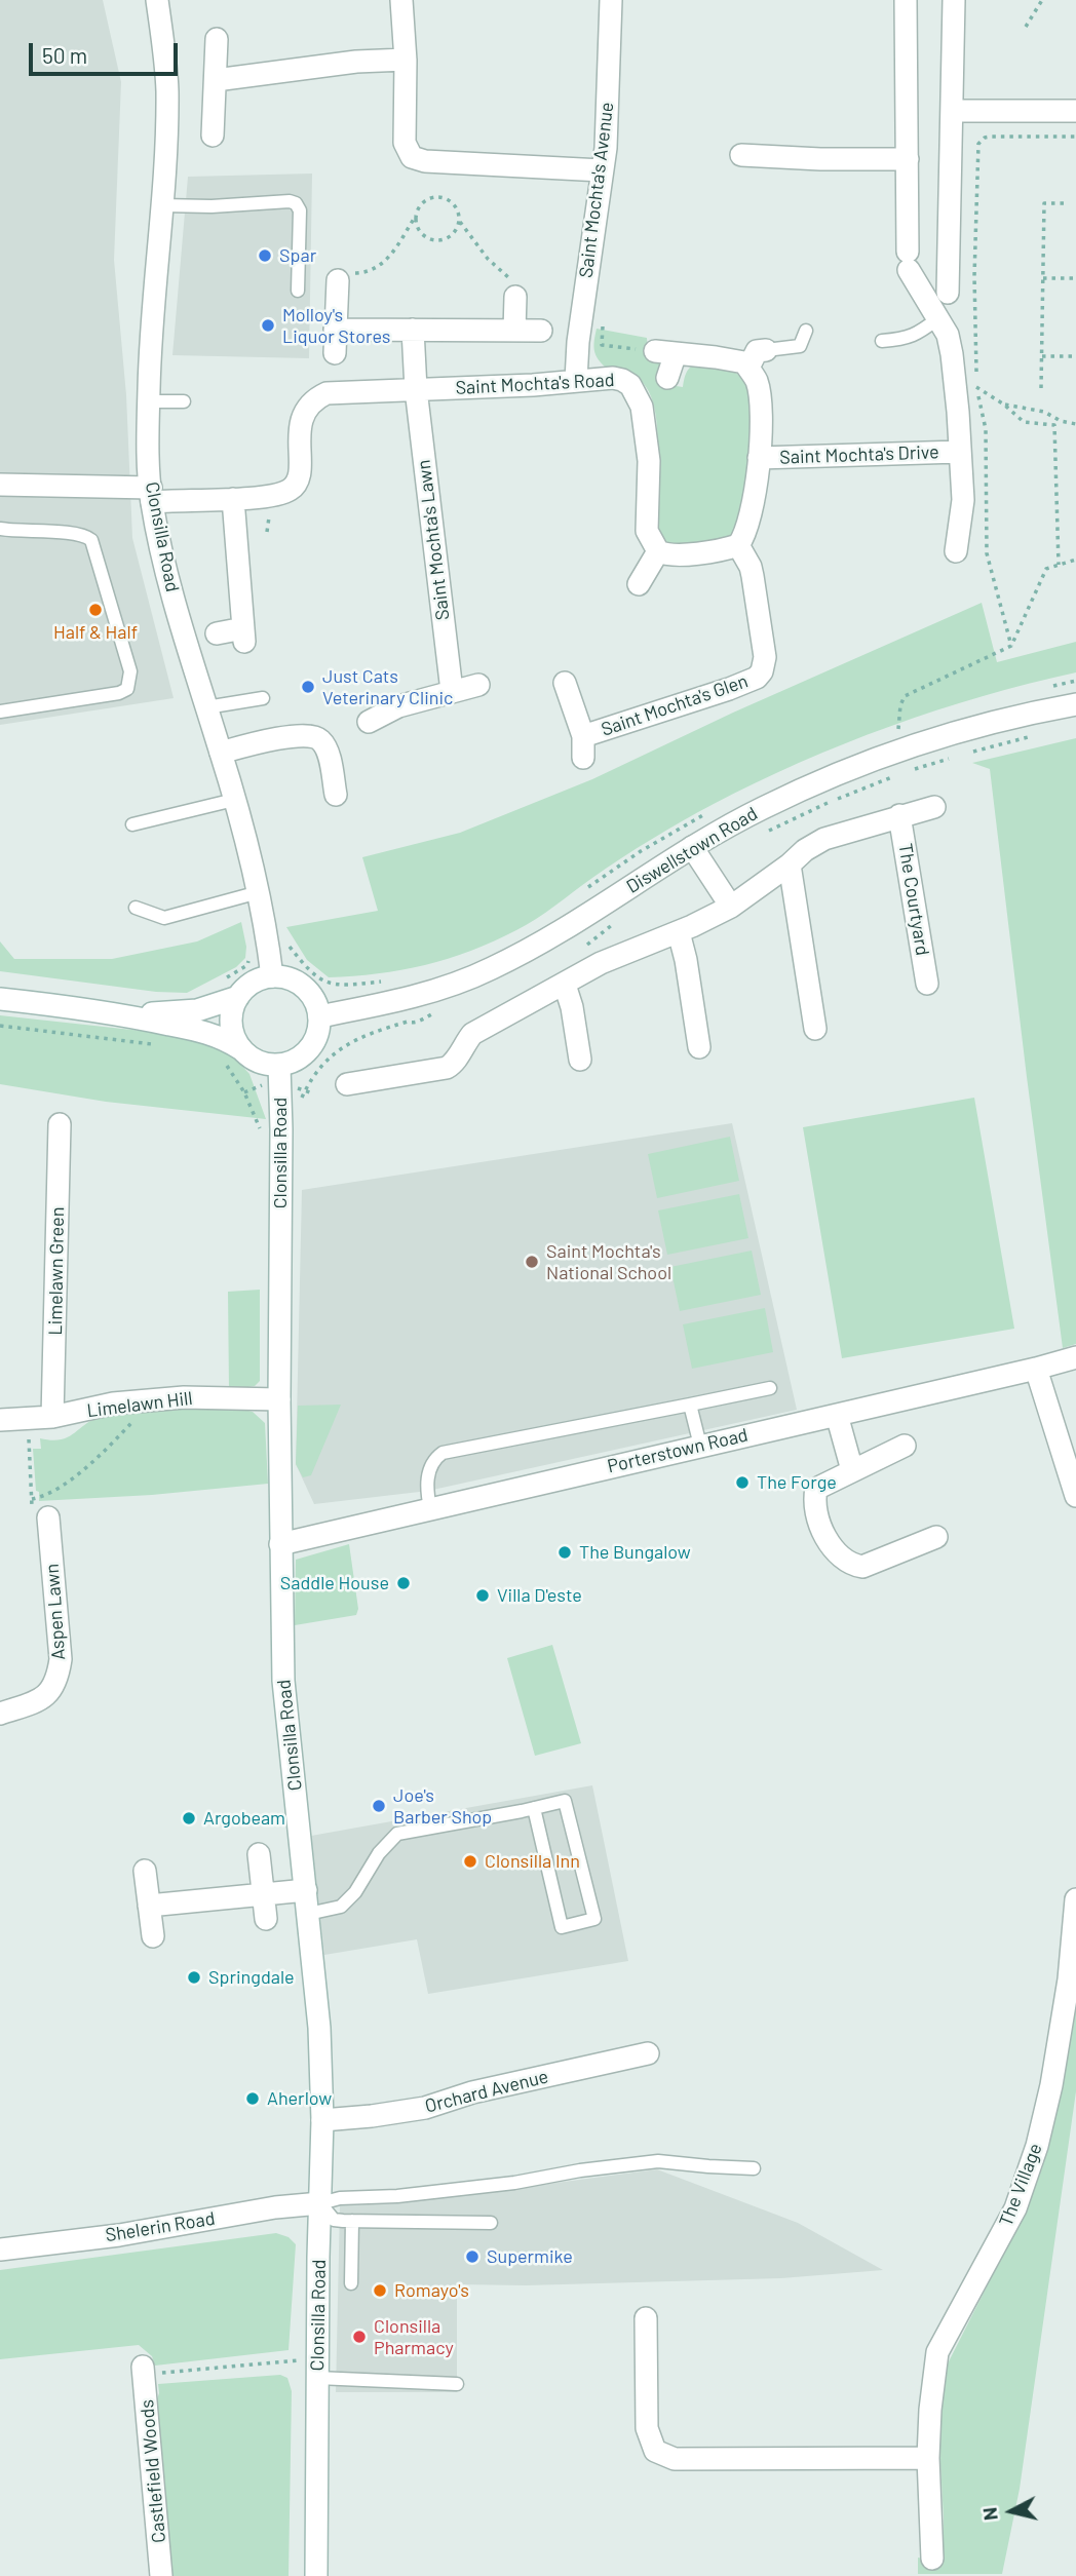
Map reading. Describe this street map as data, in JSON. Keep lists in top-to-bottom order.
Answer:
{
  "streets": {
    "street": [
      "Saint Mochta's Avenue",
      "Saint Mochta's Road",
      "Saint Mochta's Drive",
      "Clonsilla Road",
      "Saint Mochta's Lawn",
      "Saint Mochta's Glen",
      "Diswellstown Road",
      "The Courtyard",
      "Limelawn Green",
      "Limelawn Hill",
      "Porterstown Road",
      "Aspen Lawn",
      "Orchard Avenue",
      "The Village",
      "Shelerin Road",
      "Castlefield Woods"
    ]
  },
  "crossings": [
    ["Saint Mochta's Avenue", "Saint Mochta's Road"],
    ["Saint Mochta's Road", "Clonsilla Road"],
    ["Saint Mochta's Road", "Saint Mochta's Lawn"],
    ["Clonsilla Road", "Diswellstown Road"],
    ["Clonsilla Road", "Limelawn Hill"],
    ["Clonsilla Road", "Porterstown Road"],
    ["Clonsilla Road", "Orchard Avenue"],
    ["Clonsilla Road", "Shelerin Road"],
    ["Limelawn Green", "Limelawn Hill"]
  ],
  "places": [
    "Spar",
    "Molloy's Liquor Stores",
    "Half & Half",
    "Just Cats Veterinary Clinic",
    "Saint Mochta's National School",
    "The Forge",
    "The Bungalow",
    "Saddle House",
    "Villa D'este",
    "Joe's Barber Shop",
    "Argobeam",
    "Clonsilla Inn",
    "Springdale",
    "Aherlow",
    "Supermike",
    "Romayo's",
    "Clonsilla Pharmacy"
  ],
  "scale_bar": "50 m",
  "north": "left"
}
